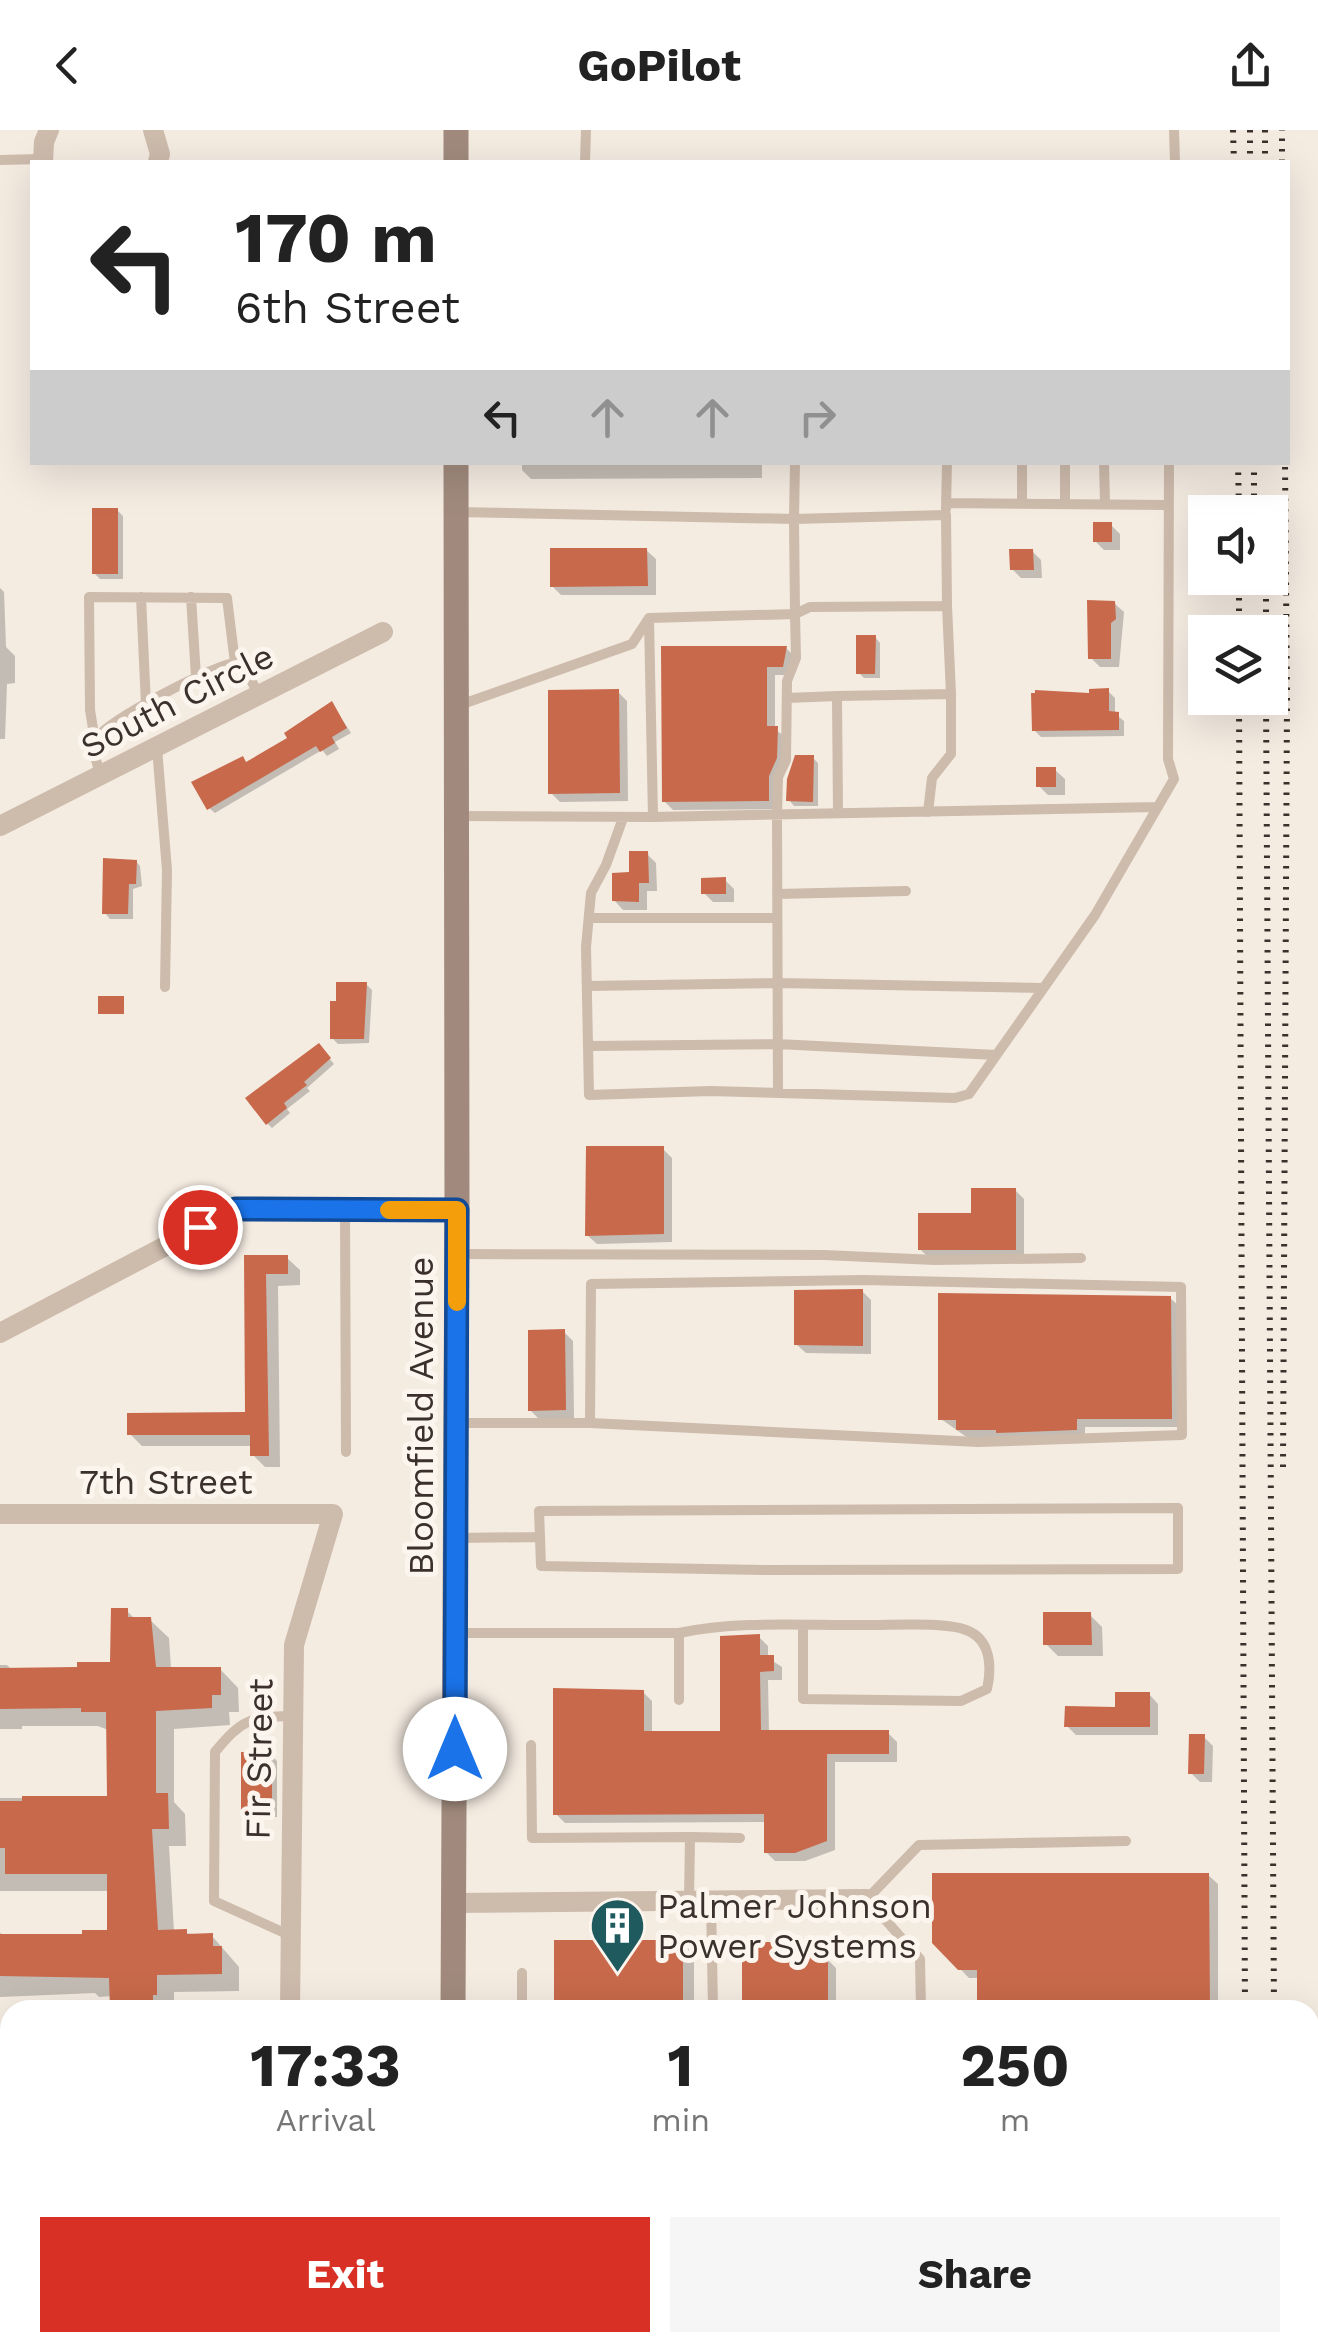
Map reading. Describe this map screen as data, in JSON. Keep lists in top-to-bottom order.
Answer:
{
  "streets": {
    "main road": ["Bloomfield Avenue"],
    "street": ["South Circle", "7th Street", "Fir Street"]
  },
  "crossings": [
    ["7th Street", "Fir Street"]
  ],
  "places": {
    "building": ["Palmer Johnson Power Systems"]
  },
  "page": {
    "header": "GoPilot",
    "turn": ["170 m", "6th Street"],
    "eta": [
      "17:33",
      "Arrival",
      "1",
      "min",
      "250",
      "m"
    ],
    "buttons": ["Exit", "Share"]
  }
}
